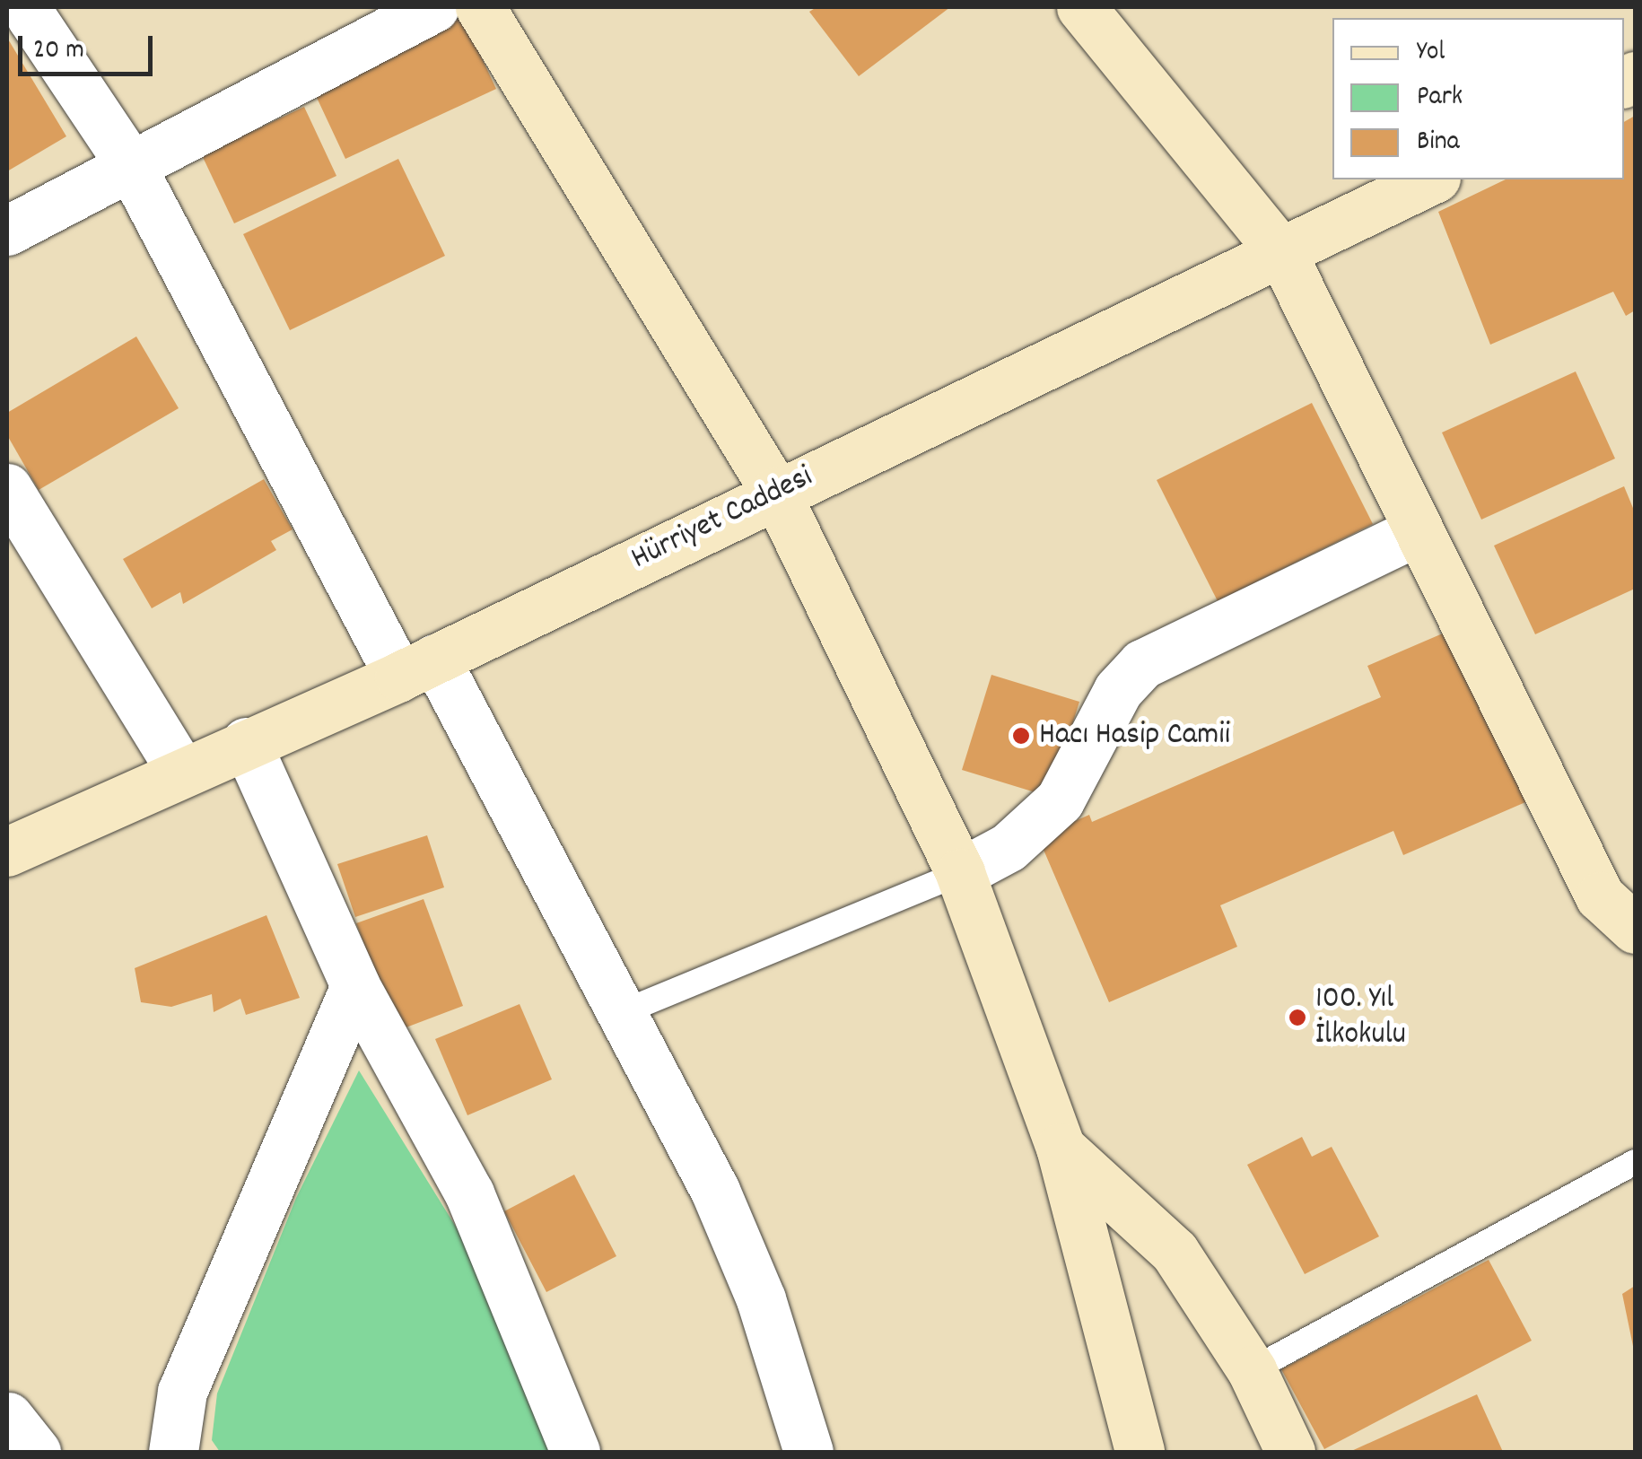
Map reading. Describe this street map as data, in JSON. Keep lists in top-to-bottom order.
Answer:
{
  "streets": {
    "street": ["Hürriyet Caddesi"]
  },
  "places": ["Hacı Hasip Camii", "100. Yıl İlkokulu"],
  "legend": ["Yol", "Park", "Bina"],
  "scale_bar": "20 m"
}
